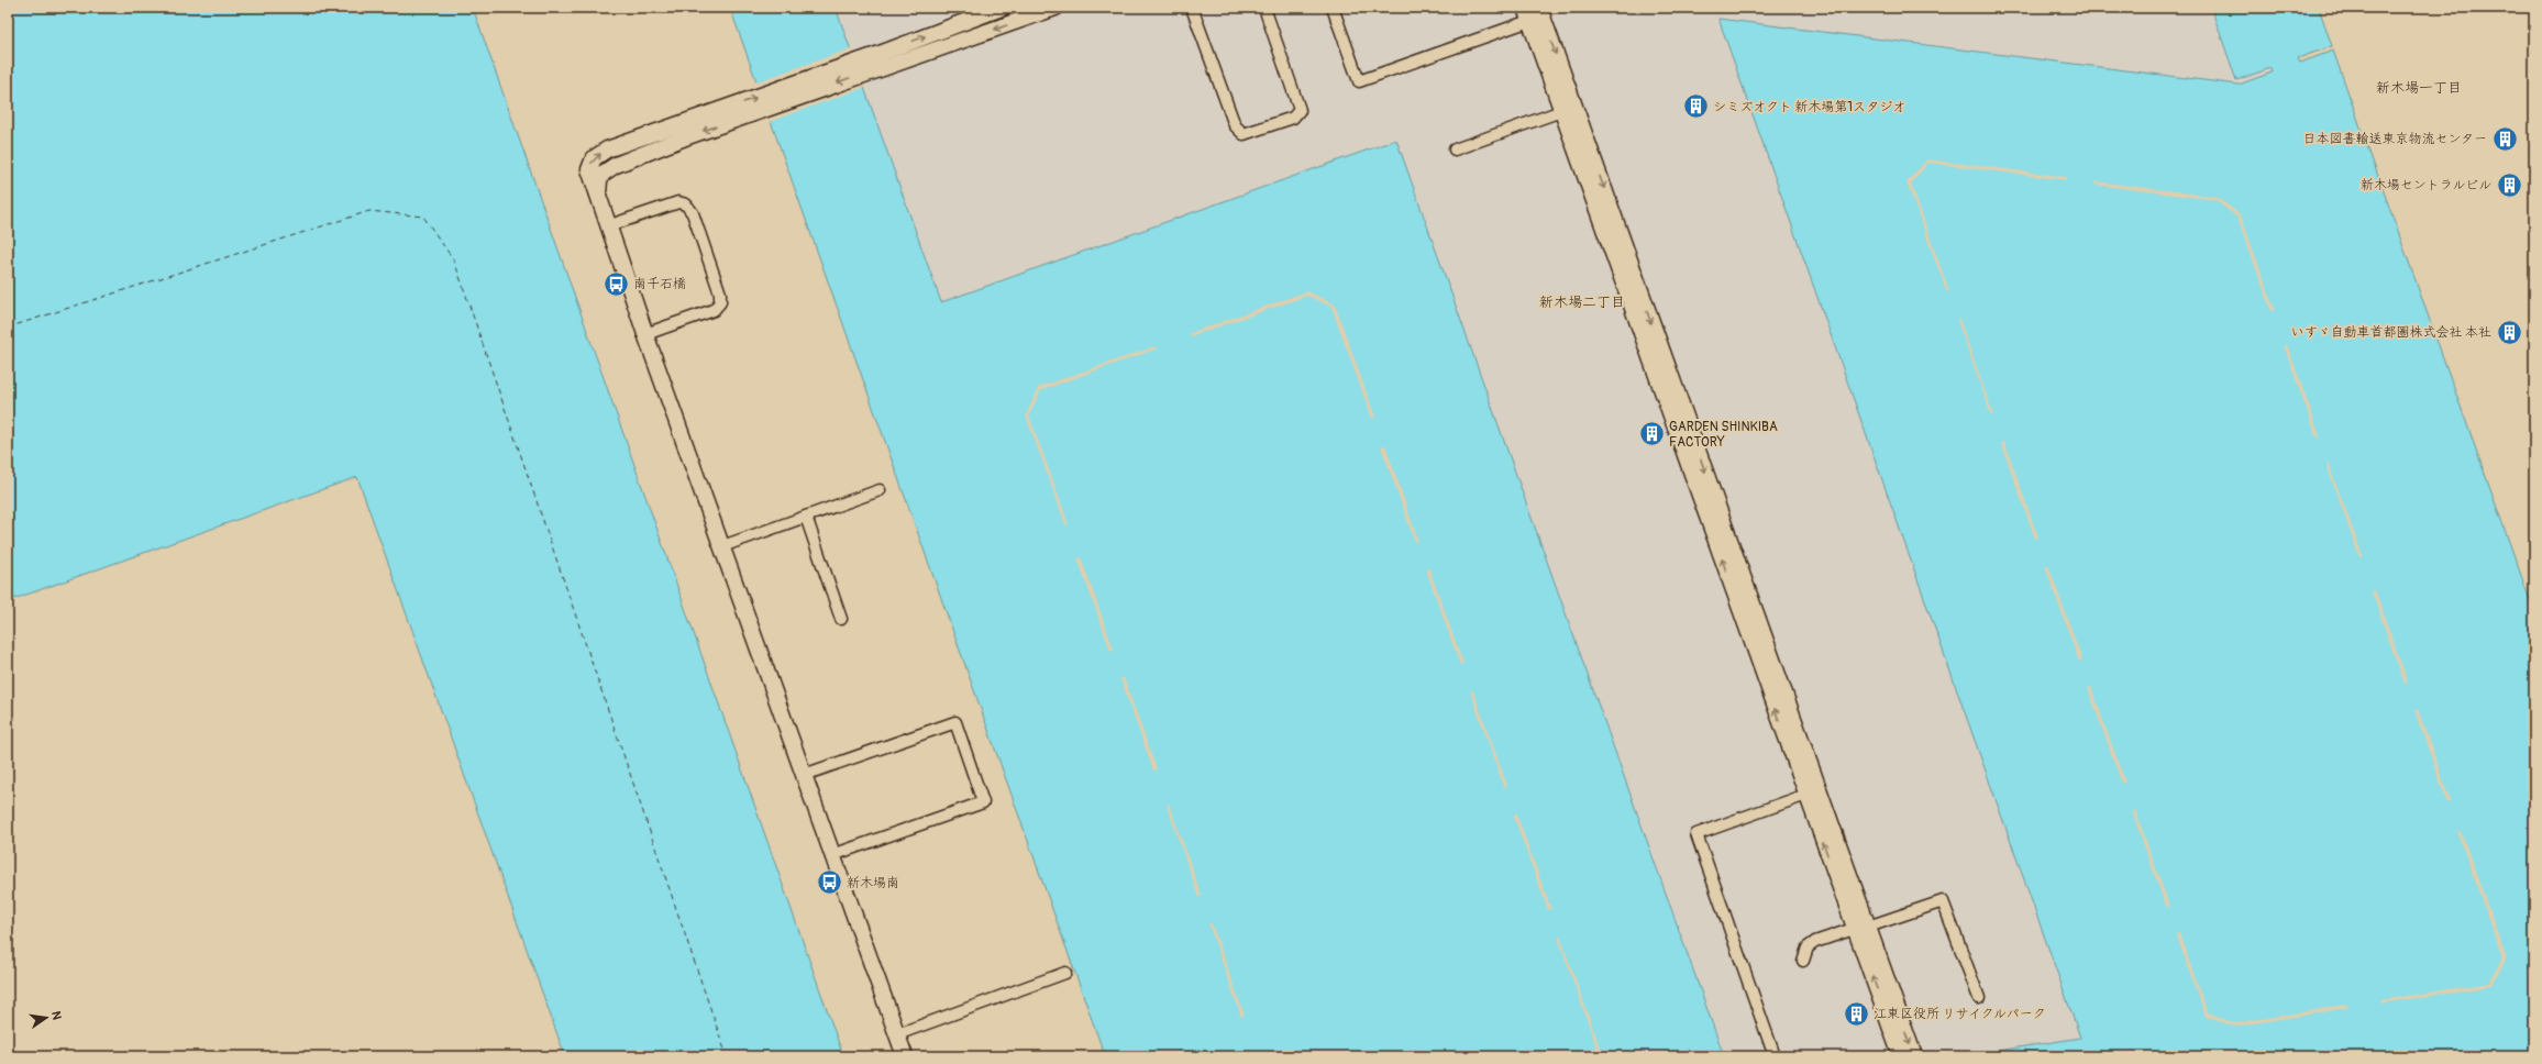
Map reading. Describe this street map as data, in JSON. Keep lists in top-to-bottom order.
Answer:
{
  "districts": ["新木場一丁目", "新木場二丁目"],
  "places": {
    "building": [
      "シミズオクト 新木場第1スタジオ",
      "日本図書輸送東京物流センター",
      "新木場セントラルビル",
      "いすゞ自動車首都圏株式会社 本社",
      "GARDEN SHINKIBA FACTORY",
      "江東区役所 リサイクルパーク"
    ],
    "bus stop": ["南千石橋", "新木場南"]
  },
  "north": "right"
}
